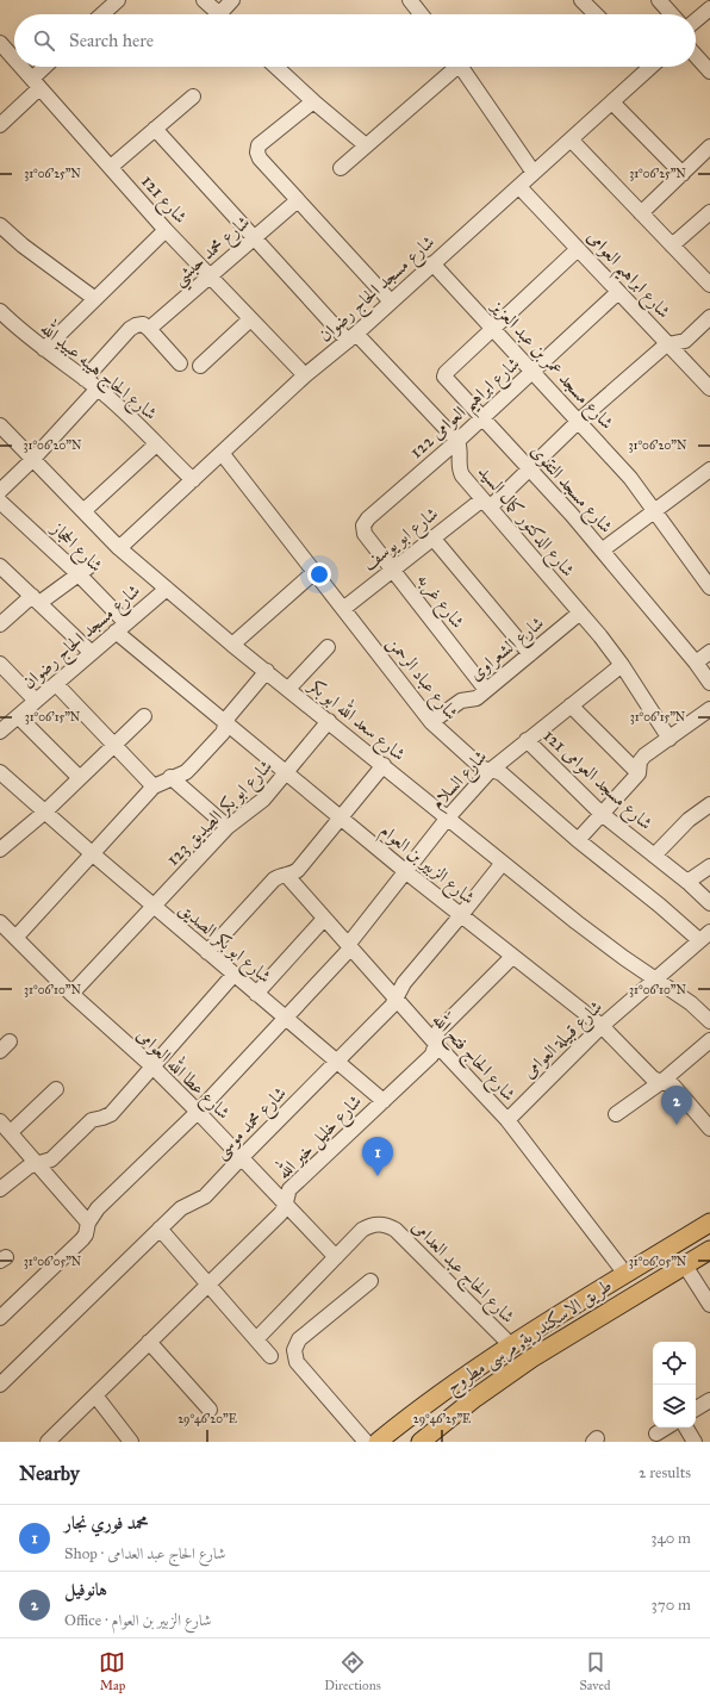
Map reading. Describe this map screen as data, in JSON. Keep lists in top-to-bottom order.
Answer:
{
  "streets": {
    "main road": ["طريق الاسكندرية, مرسى مطروح"],
    "street": [
      "شارع 121",
      "شارع محمد حبشي",
      "شارع ابراهيم العوامى",
      "شارع مسجد الحاج رضوان",
      "شارع مسجد عمر بن عبد العزيز",
      "شارع الحاج هيبه عبيد الله",
      "شارع ابراهيم العوامى 122",
      "شارع مسجد التقوى",
      "شارع الدكتور كمال السيد",
      "شارع ابو يوسف",
      "شارع الحجاز",
      "شارع غربه",
      "شارع الشعراوى",
      "شارع عباد الرحمن",
      "شارع سعد الله ابو بكر",
      "شارع السلام",
      "شارع مسجد العوامى 121",
      "شارع ابو بكر الصديق 123",
      "شارع الزبير بن العوام",
      "شارع ابو بكر الصديق",
      "شارع قبيلة العوامى",
      "شارع الحاج فتح الله",
      "شارع عطا الله العوامى",
      "شارع محمد موسى",
      "شارع خليل خير الله",
      "شارع الحاج عبد العدامى"
    ]
  },
  "crossings": [
    ["شارع 121", "شارع محمد حبشي"],
    ["شارع 121", "شارع مسجد الحاج رضوان"],
    ["شارع ابراهيم العوامى", "شارع مسجد الحاج رضوان"],
    ["شارع ابراهيم العوامى", "شارع ابراهيم العوامى 122"],
    ["شارع ابراهيم العوامى", "شارع ابو يوسف"],
    ["شارع مسجد الحاج رضوان", "شارع مسجد عمر بن عبد العزيز"],
    ["شارع مسجد الحاج رضوان", "شارع الحاج هيبه عبيد الله"],
    ["شارع مسجد الحاج رضوان", "شارع الحجاز"],
    ["شارع مسجد الحاج رضوان", "شارع عباد الرحمن"],
    ["شارع مسجد الحاج رضوان", "شارع سعد الله ابو بكر"],
    ["شارع مسجد الحاج رضوان", "شارع الزبير بن العوام"],
    ["شارع مسجد عمر بن عبد العزيز", "شارع ابراهيم العوامى 122"],
    ["شارع مسجد عمر بن عبد العزيز", "شارع مسجد التقوى"],
    ["شارع مسجد عمر بن عبد العزيز", "شارع ابو يوسف"],
    ["شارع ابراهيم العوامى 122", "شارع مسجد التقوى"],
    ["شارع ابراهيم العوامى 122", "شارع الدكتور كمال السيد"],
    ["شارع ابراهيم العوامى 122", "شارع غربه"],
    ["شارع مسجد التقوى", "شارع ابو يوسف"],
    ["شارع الدكتور كمال السيد", "شارع ابو يوسف"],
    ["شارع الدكتور كمال السيد", "شارع الشعراوى"],
    ["شارع الدكتور كمال السيد", "شارع السلام"],
    ["شارع ابو يوسف", "شارع غربه"],
    ["شارع ابو يوسف", "شارع عباد الرحمن"],
    ["شارع الحجاز", "شارع الزبير بن العوام"],
    ["شارع غربه", "شارع الشعراوى"],
    ["شارع الشعراوى", "شارع عباد الرحمن"],
    ["شارع عباد الرحمن", "شارع السلام"],
    ["شارع عباد الرحمن", "شارع قبيلة العوامى"],
    ["شارع سعد الله ابو بكر", "شارع السلام"],
    ["شارع سعد الله ابو بكر", "شارع ابو بكر الصديق 123"],
    ["شارع سعد الله ابو بكر", "شارع قبيلة العوامى"],
    ["شارع سعد الله ابو بكر", "شارع محمد موسى"],
    ["شارع السلام", "شارع مسجد العوامى 121"],
    ["شارع السلام", "شارع الزبير بن العوام"],
    ["شارع السلام", "شارع ابو بكر الصديق"],
    ["شارع السلام", "شارع الحاج فتح الله"],
    ["شارع السلام", "شارع عطا الله العوامى"],
    ["شارع ابو بكر الصديق 123", "شارع الزبير بن العوام"],
    ["شارع ابو بكر الصديق 123", "شارع ابو بكر الصديق"],
    ["شارع ابو بكر الصديق 123", "شارع عطا الله العوامى"],
    ["شارع الزبير بن العوام", "شارع قبيلة العوامى"],
    ["شارع الزبير بن العوام", "شارع محمد موسى"],
    ["شارع الزبير بن العوام", "شارع خليل خير الله"],
    ["شارع ابو بكر الصديق", "شارع محمد موسى"],
    ["شارع ابو بكر الصديق", "شارع خليل خير الله"],
    ["شارع قبيلة العوامى", "شارع الحاج فتح الله"],
    ["شارع الحاج فتح الله", "شارع محمد موسى"],
    ["شارع الحاج فتح الله", "شارع خليل خير الله"],
    ["شارع الحاج فتح الله", "طريق الاسكندرية, مرسى مطروح"],
    ["شارع عطا الله العوامى", "شارع محمد موسى"],
    ["شارع عطا الله العوامى", "شارع خليل خير الله"],
    ["شارع عطا الله العوامى", "شارع الحاج عبد العدامى"],
    ["شارع الحاج عبد العدامى", "طريق الاسكندرية, مرسى مطروح"]
  ],
  "page": {
    "search": "Search here",
    "pins": ["2", "1"],
    "heading": ["Nearby", "2 results"],
    "list": [
      {
        "mark": "1",
        "name": "محمد فوري نجار",
        "note": "Shop · شارع الحاج عبد العدامى",
        "value": "340 m"
      },
      {
        "mark": "2",
        "name": "هانوفيل",
        "note": "Office · شارع الزبير بن العوام",
        "value": "370 m"
      }
    ],
    "nav": ["Map", "Directions", "Saved"]
  },
  "coordinates": [
    "31°06'25\"N",
    "31°06'20\"N",
    "31°06'15\"N",
    "31°06'10\"N",
    "31°06'05\"N",
    "29°46'20\"E",
    "29°46'25\"E"
  ]
}
